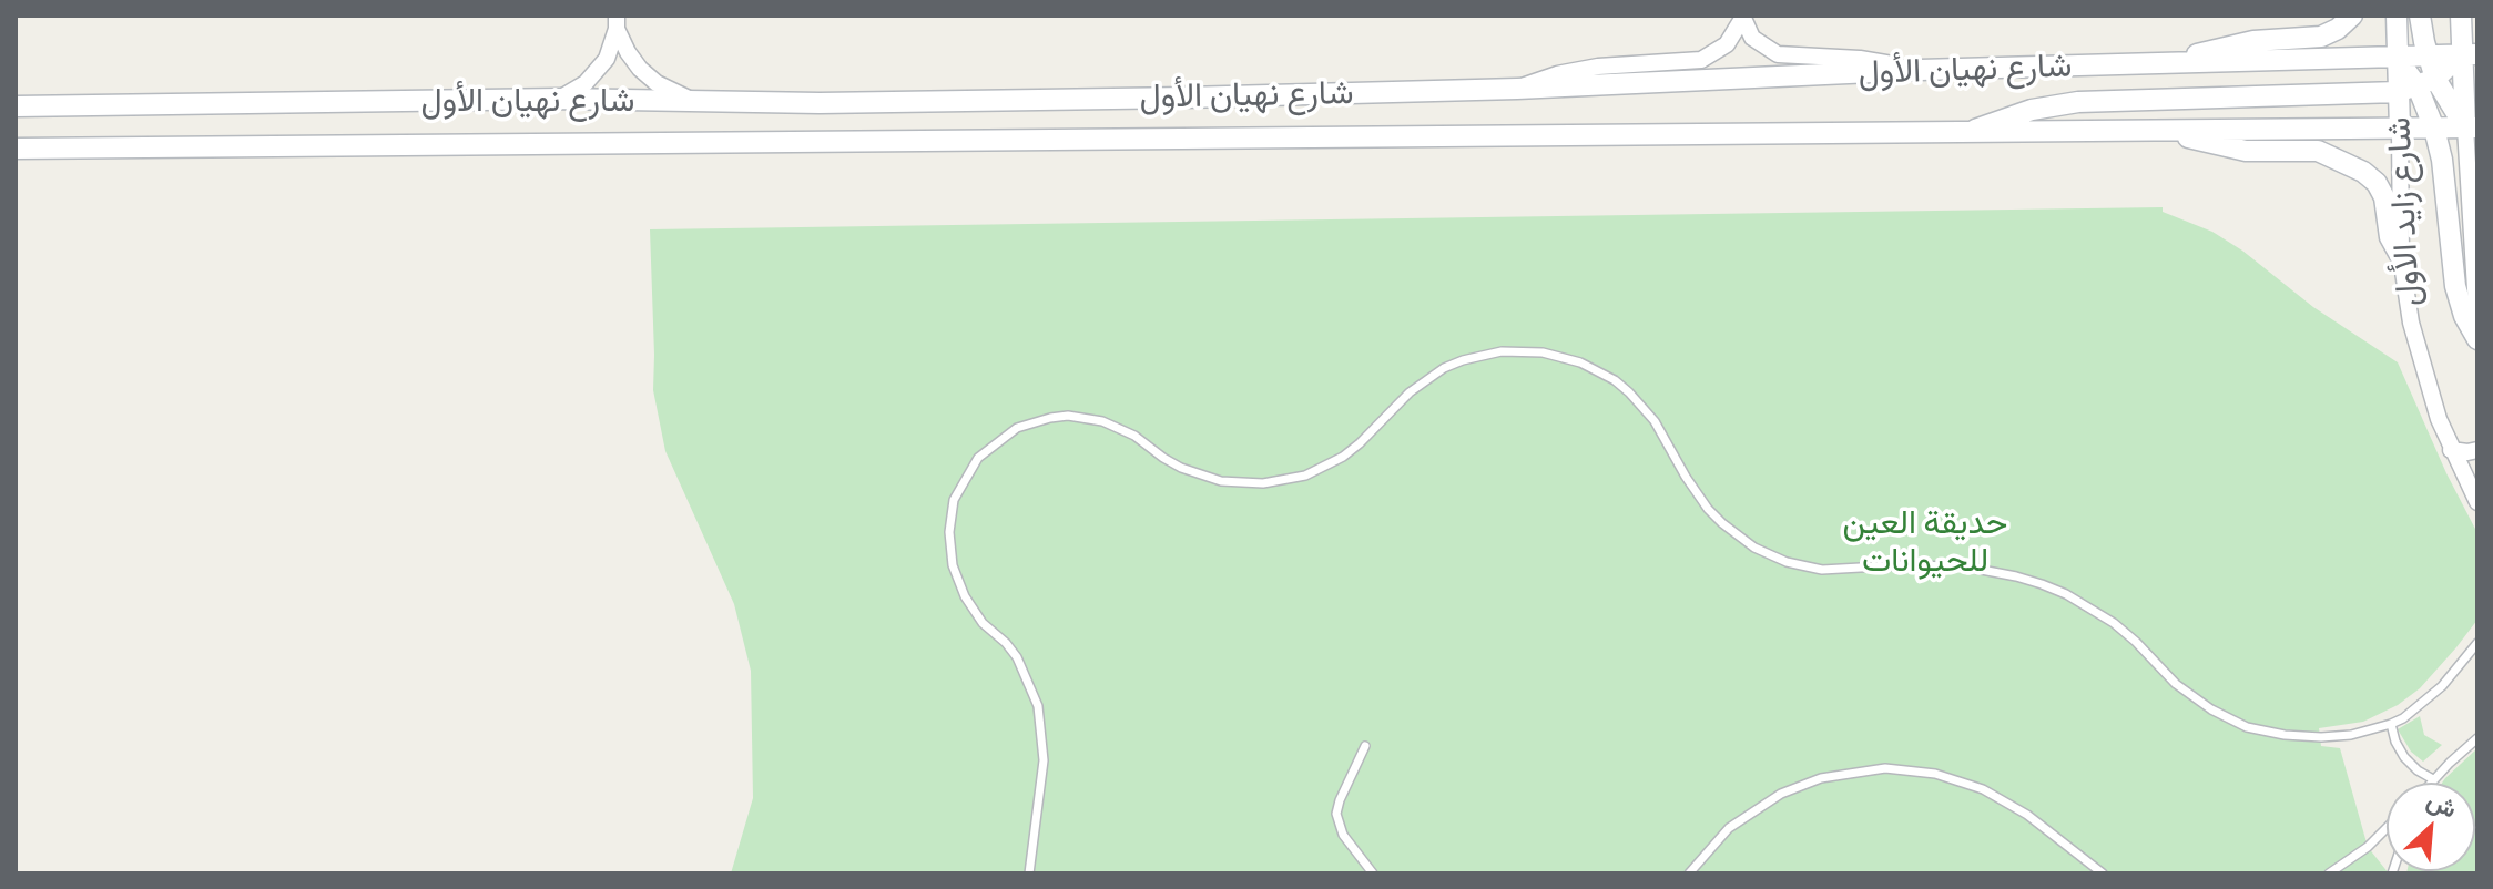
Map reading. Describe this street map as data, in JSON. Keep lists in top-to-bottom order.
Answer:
{
  "streets": {
    "main road": ["شارع نهيان الأول", "شارع زايد الأول"]
  },
  "crossings": [
    ["شارع نهيان الأول", "شارع زايد الأول"]
  ],
  "parks": ["حديقة العين للحيوانات"],
  "north": "top right"
}
